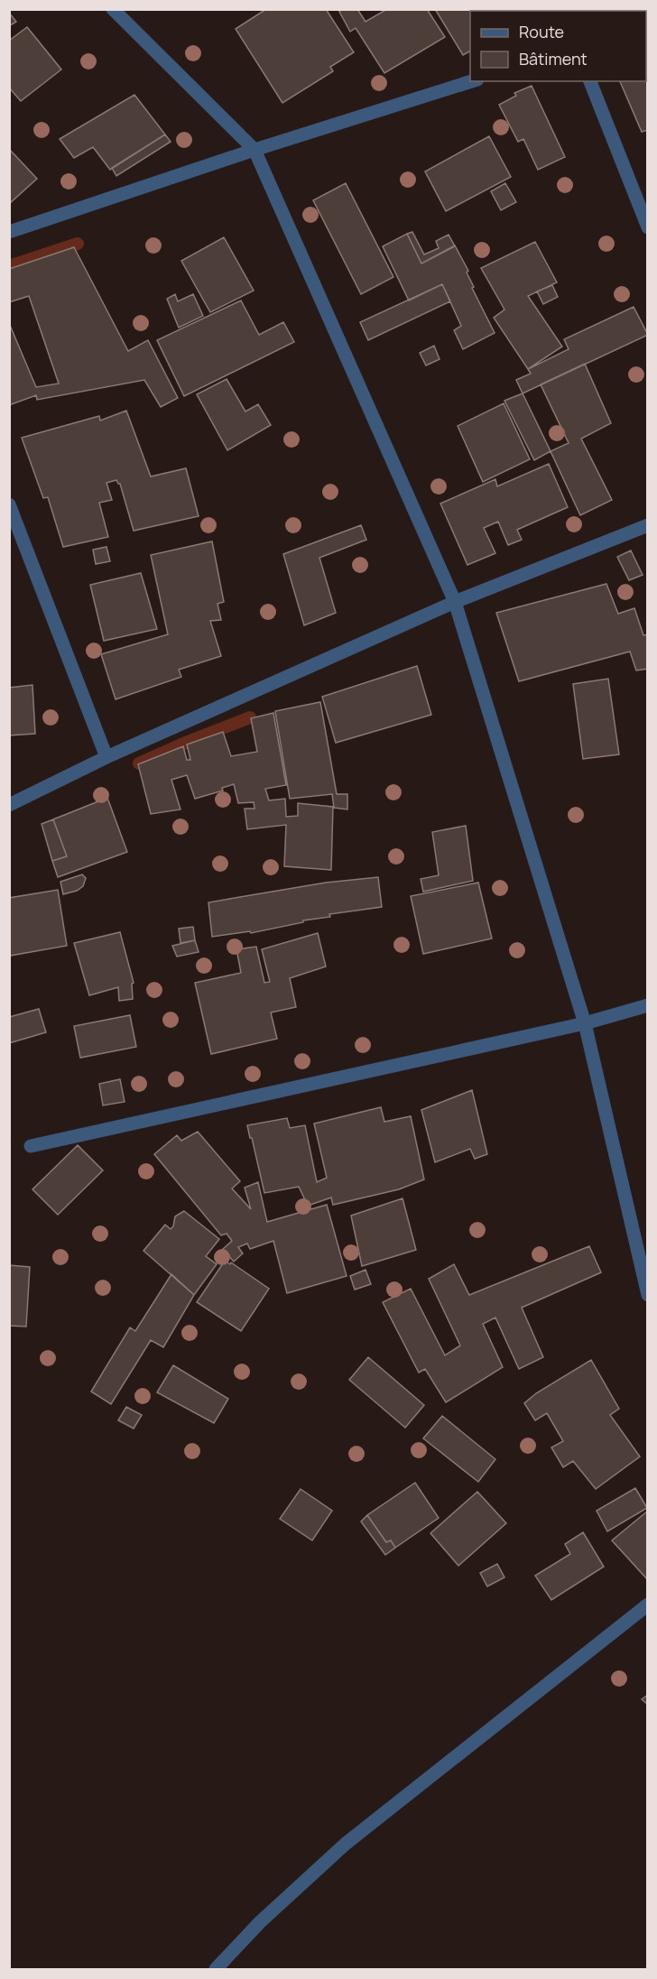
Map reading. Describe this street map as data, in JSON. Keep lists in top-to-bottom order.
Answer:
{
  "legend": ["Route", "Bâtiment"]
}
